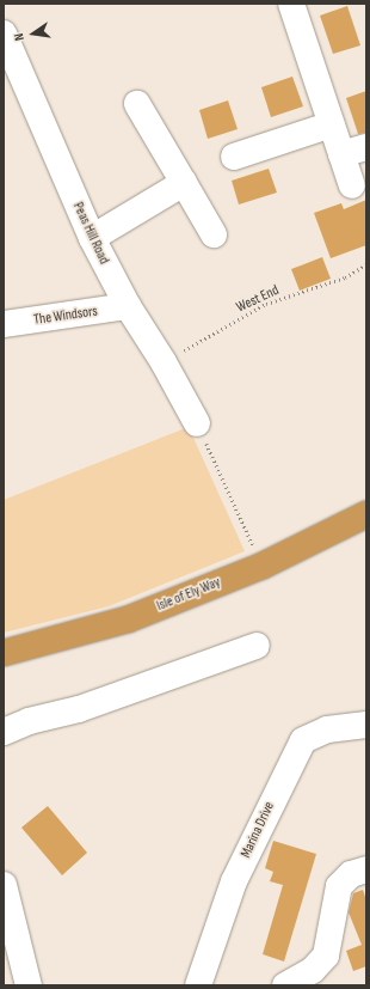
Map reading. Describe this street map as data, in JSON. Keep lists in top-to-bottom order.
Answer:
{
  "streets": {
    "highway": ["Isle of Ely Way"],
    "street": ["Peas Hill Road", "The Windsors", "Marina Drive"],
    "path": ["West End"]
  },
  "crossings": [
    ["Peas Hill Road", "West End"],
    ["Peas Hill Road", "The Windsors"]
  ],
  "north": "left"
}
